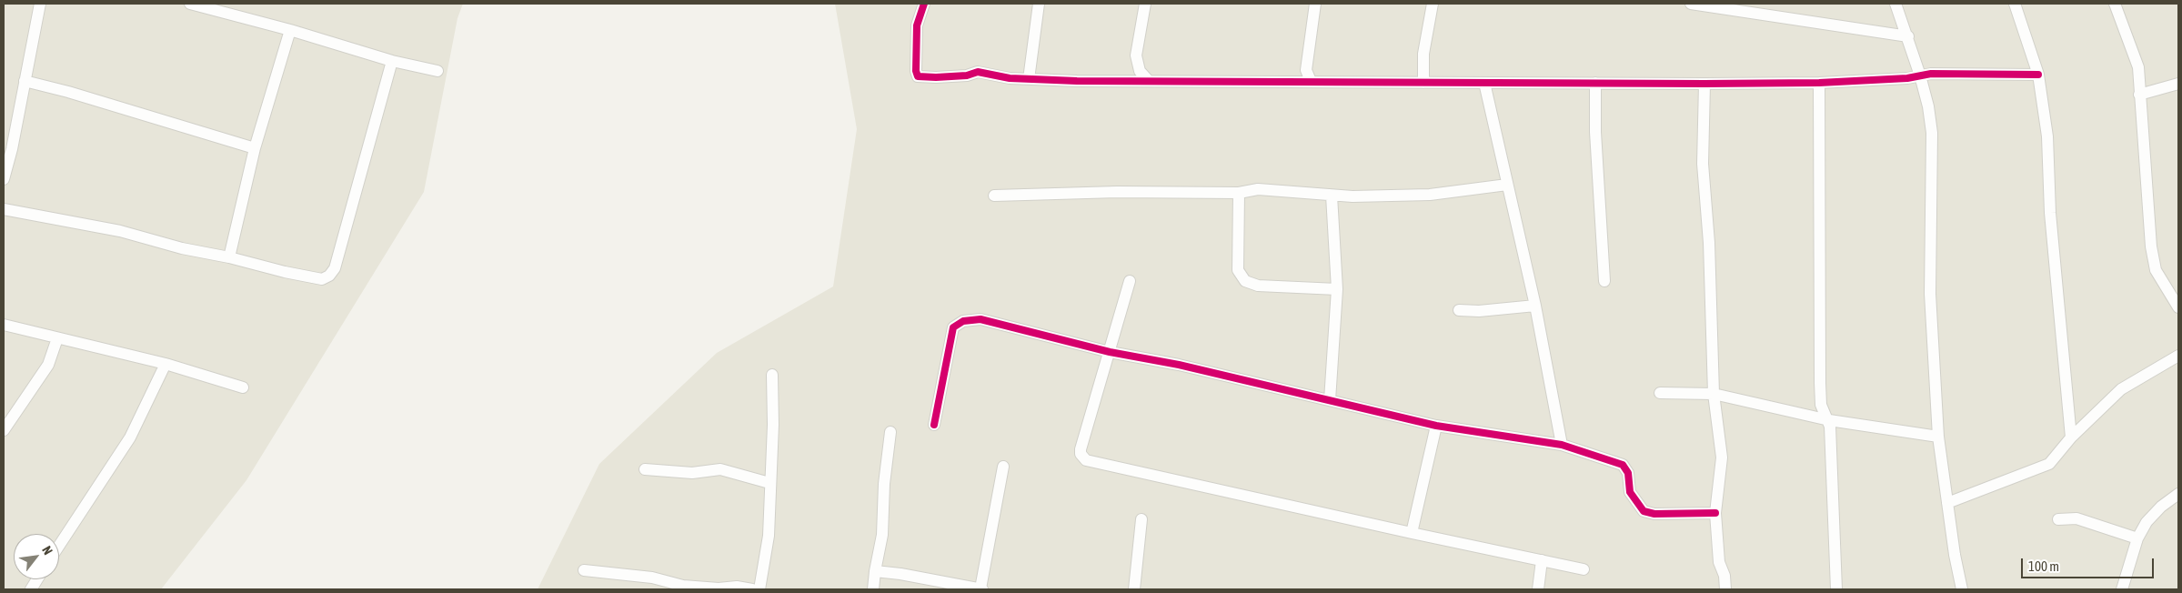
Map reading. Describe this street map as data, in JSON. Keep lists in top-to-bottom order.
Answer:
{
  "scale_bar": "100 m",
  "north": "top right"
}
